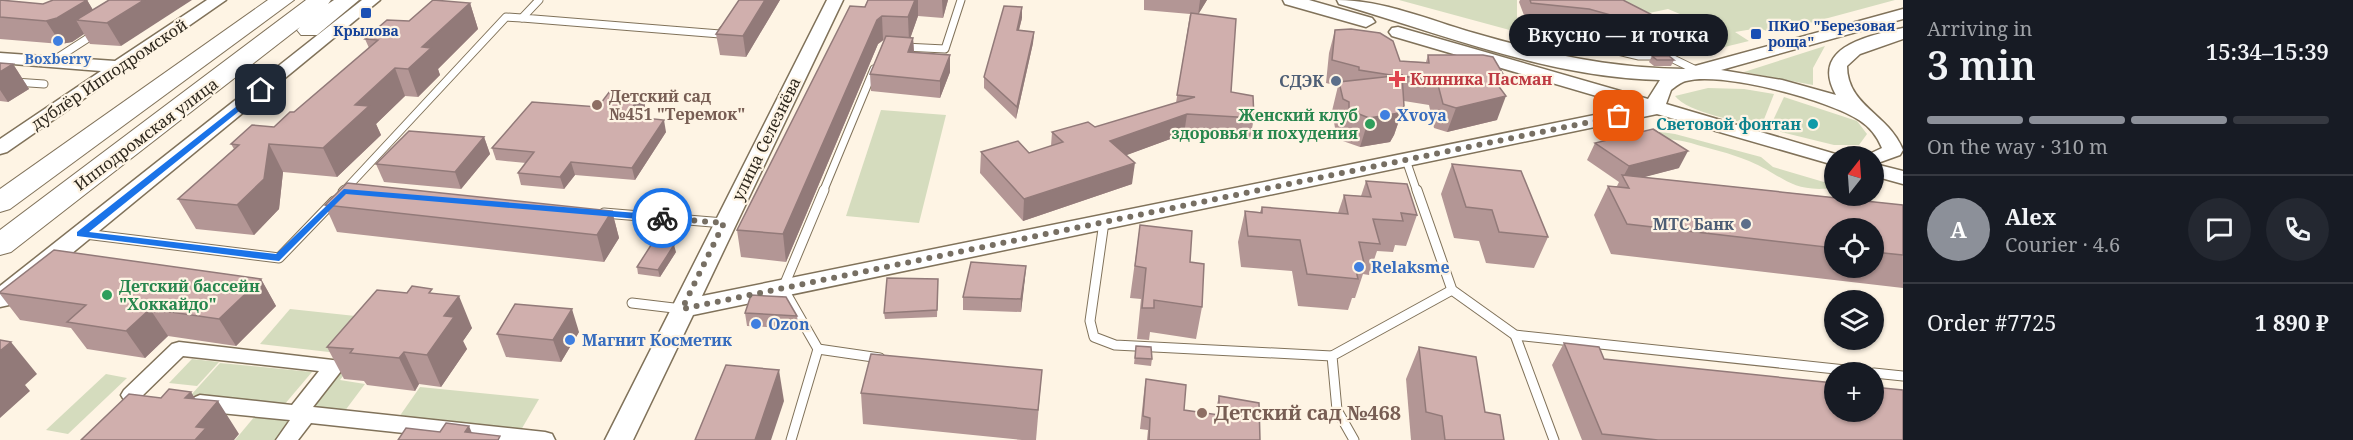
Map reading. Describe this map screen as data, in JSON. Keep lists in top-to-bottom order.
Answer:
{
  "streets": {
    "highway": ["Ипподромская улица"],
    "street": ["дублёр Ипподромской", "улица Селезнёва"]
  },
  "places": {
    "transit": ["Крылова", "ПКиО \"Березовая роща\""],
    "other": [
      "Boxberry",
      "СДЭК",
      "Детский сад №451 \"Теремок\"",
      "Xvoya",
      "Вкусно — и точка",
      "Женский клуб здоровья и похудения",
      "Световой фонтан",
      "МТС Банк",
      "Relaksme",
      "Детский бассейн \"Хоккайдо\"",
      "Ozon",
      "Магнит Косметик",
      "Детский сад №468"
    ],
    "health": ["Клиника Пасман"]
  },
  "north": "top",
  "page": {
    "heading": ["3 min", "Arriving in", "15:34–15:39"],
    "panel": [
      "Alex",
      "Courier · 4.6",
      "Order #7725",
      "1 890 ₽"
    ],
    "bubble": "Вкусно — и точка",
    "bar": "On the way · 310 m",
    "map_buttons": "+",
    "round": "A"
  }
}
